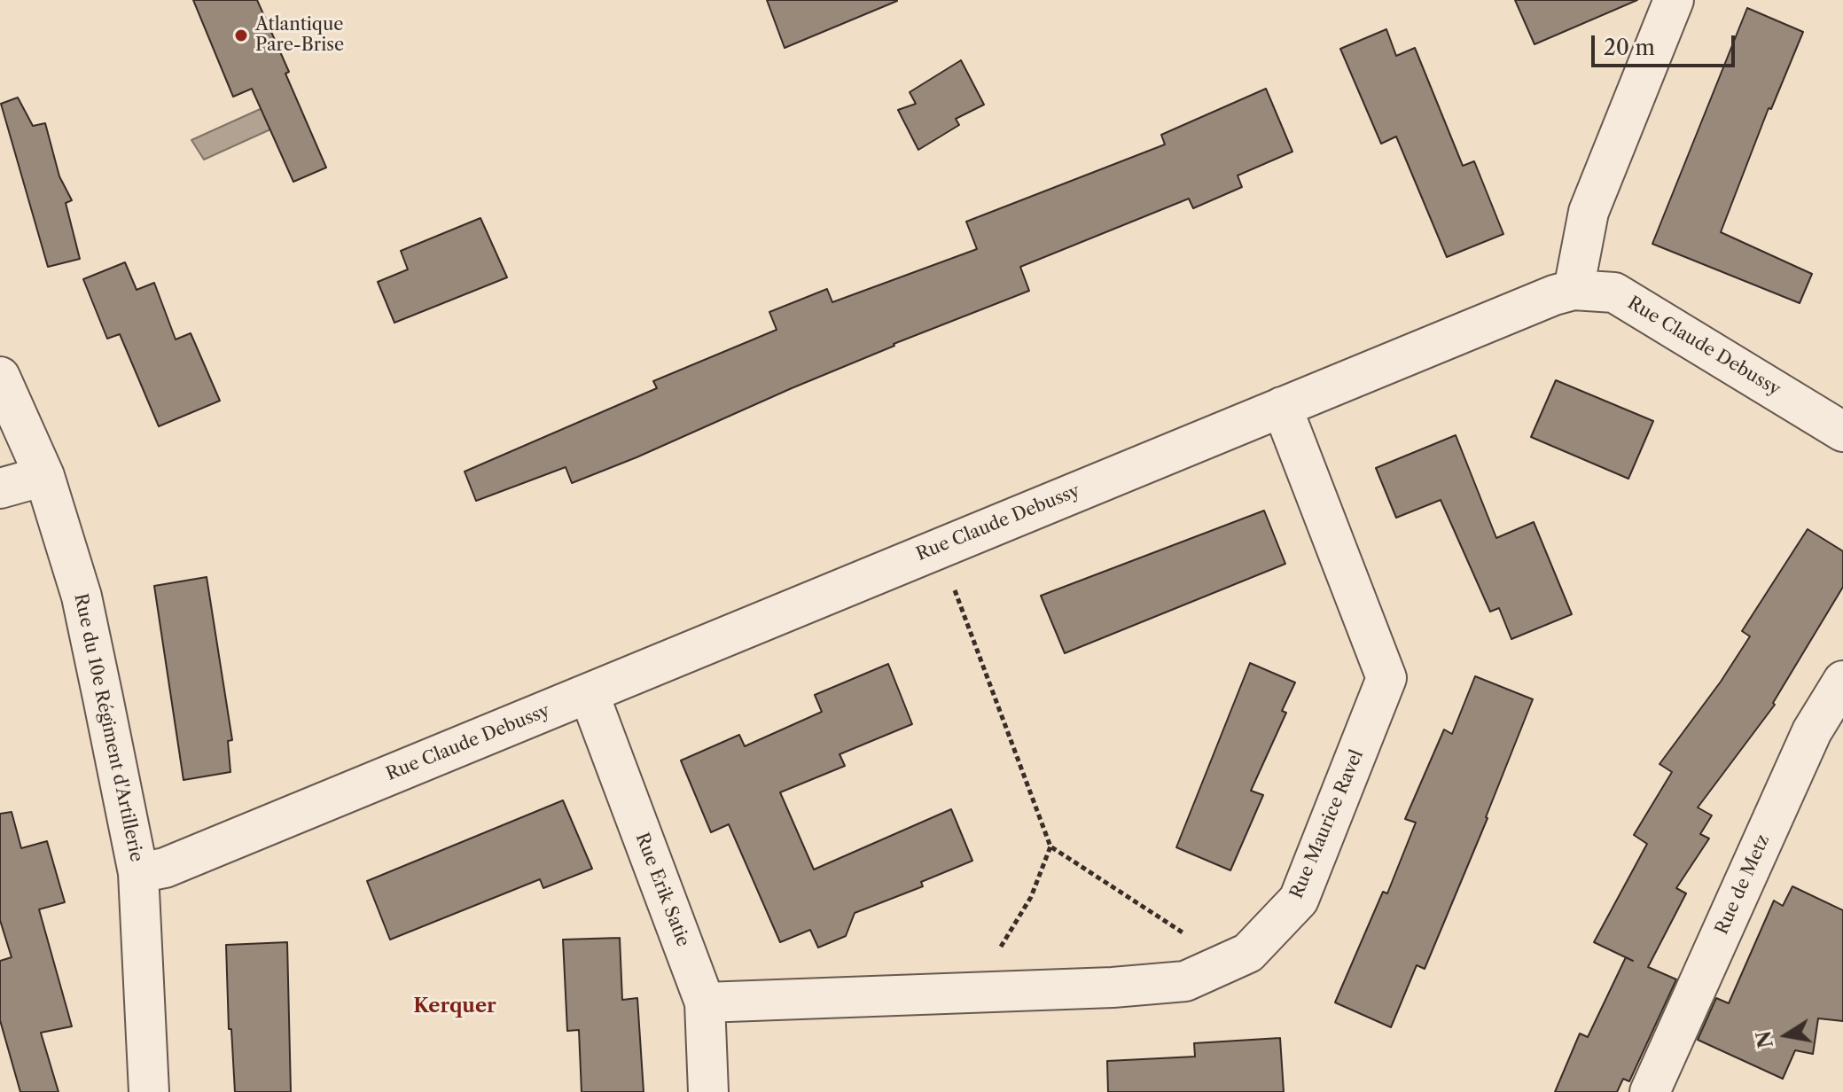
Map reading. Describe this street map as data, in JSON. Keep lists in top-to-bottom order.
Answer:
{
  "streets": {
    "street": [
      "Rue Claude Debussy",
      "Rue du 10e Régiment d'Artillerie",
      "Rue Maurice Ravel",
      "Rue de Metz",
      "Rue Erik Satie"
    ]
  },
  "crossings": [
    ["Rue Claude Debussy", "Rue du 10e Régiment d'Artillerie"],
    ["Rue Claude Debussy", "Rue Maurice Ravel"],
    ["Rue Claude Debussy", "Rue Erik Satie"],
    ["Rue Maurice Ravel", "Rue Erik Satie"]
  ],
  "districts": ["Kerquer"],
  "places": ["Atlantique Pare-Brise"],
  "scale_bar": "20 m",
  "north": "left"
}
